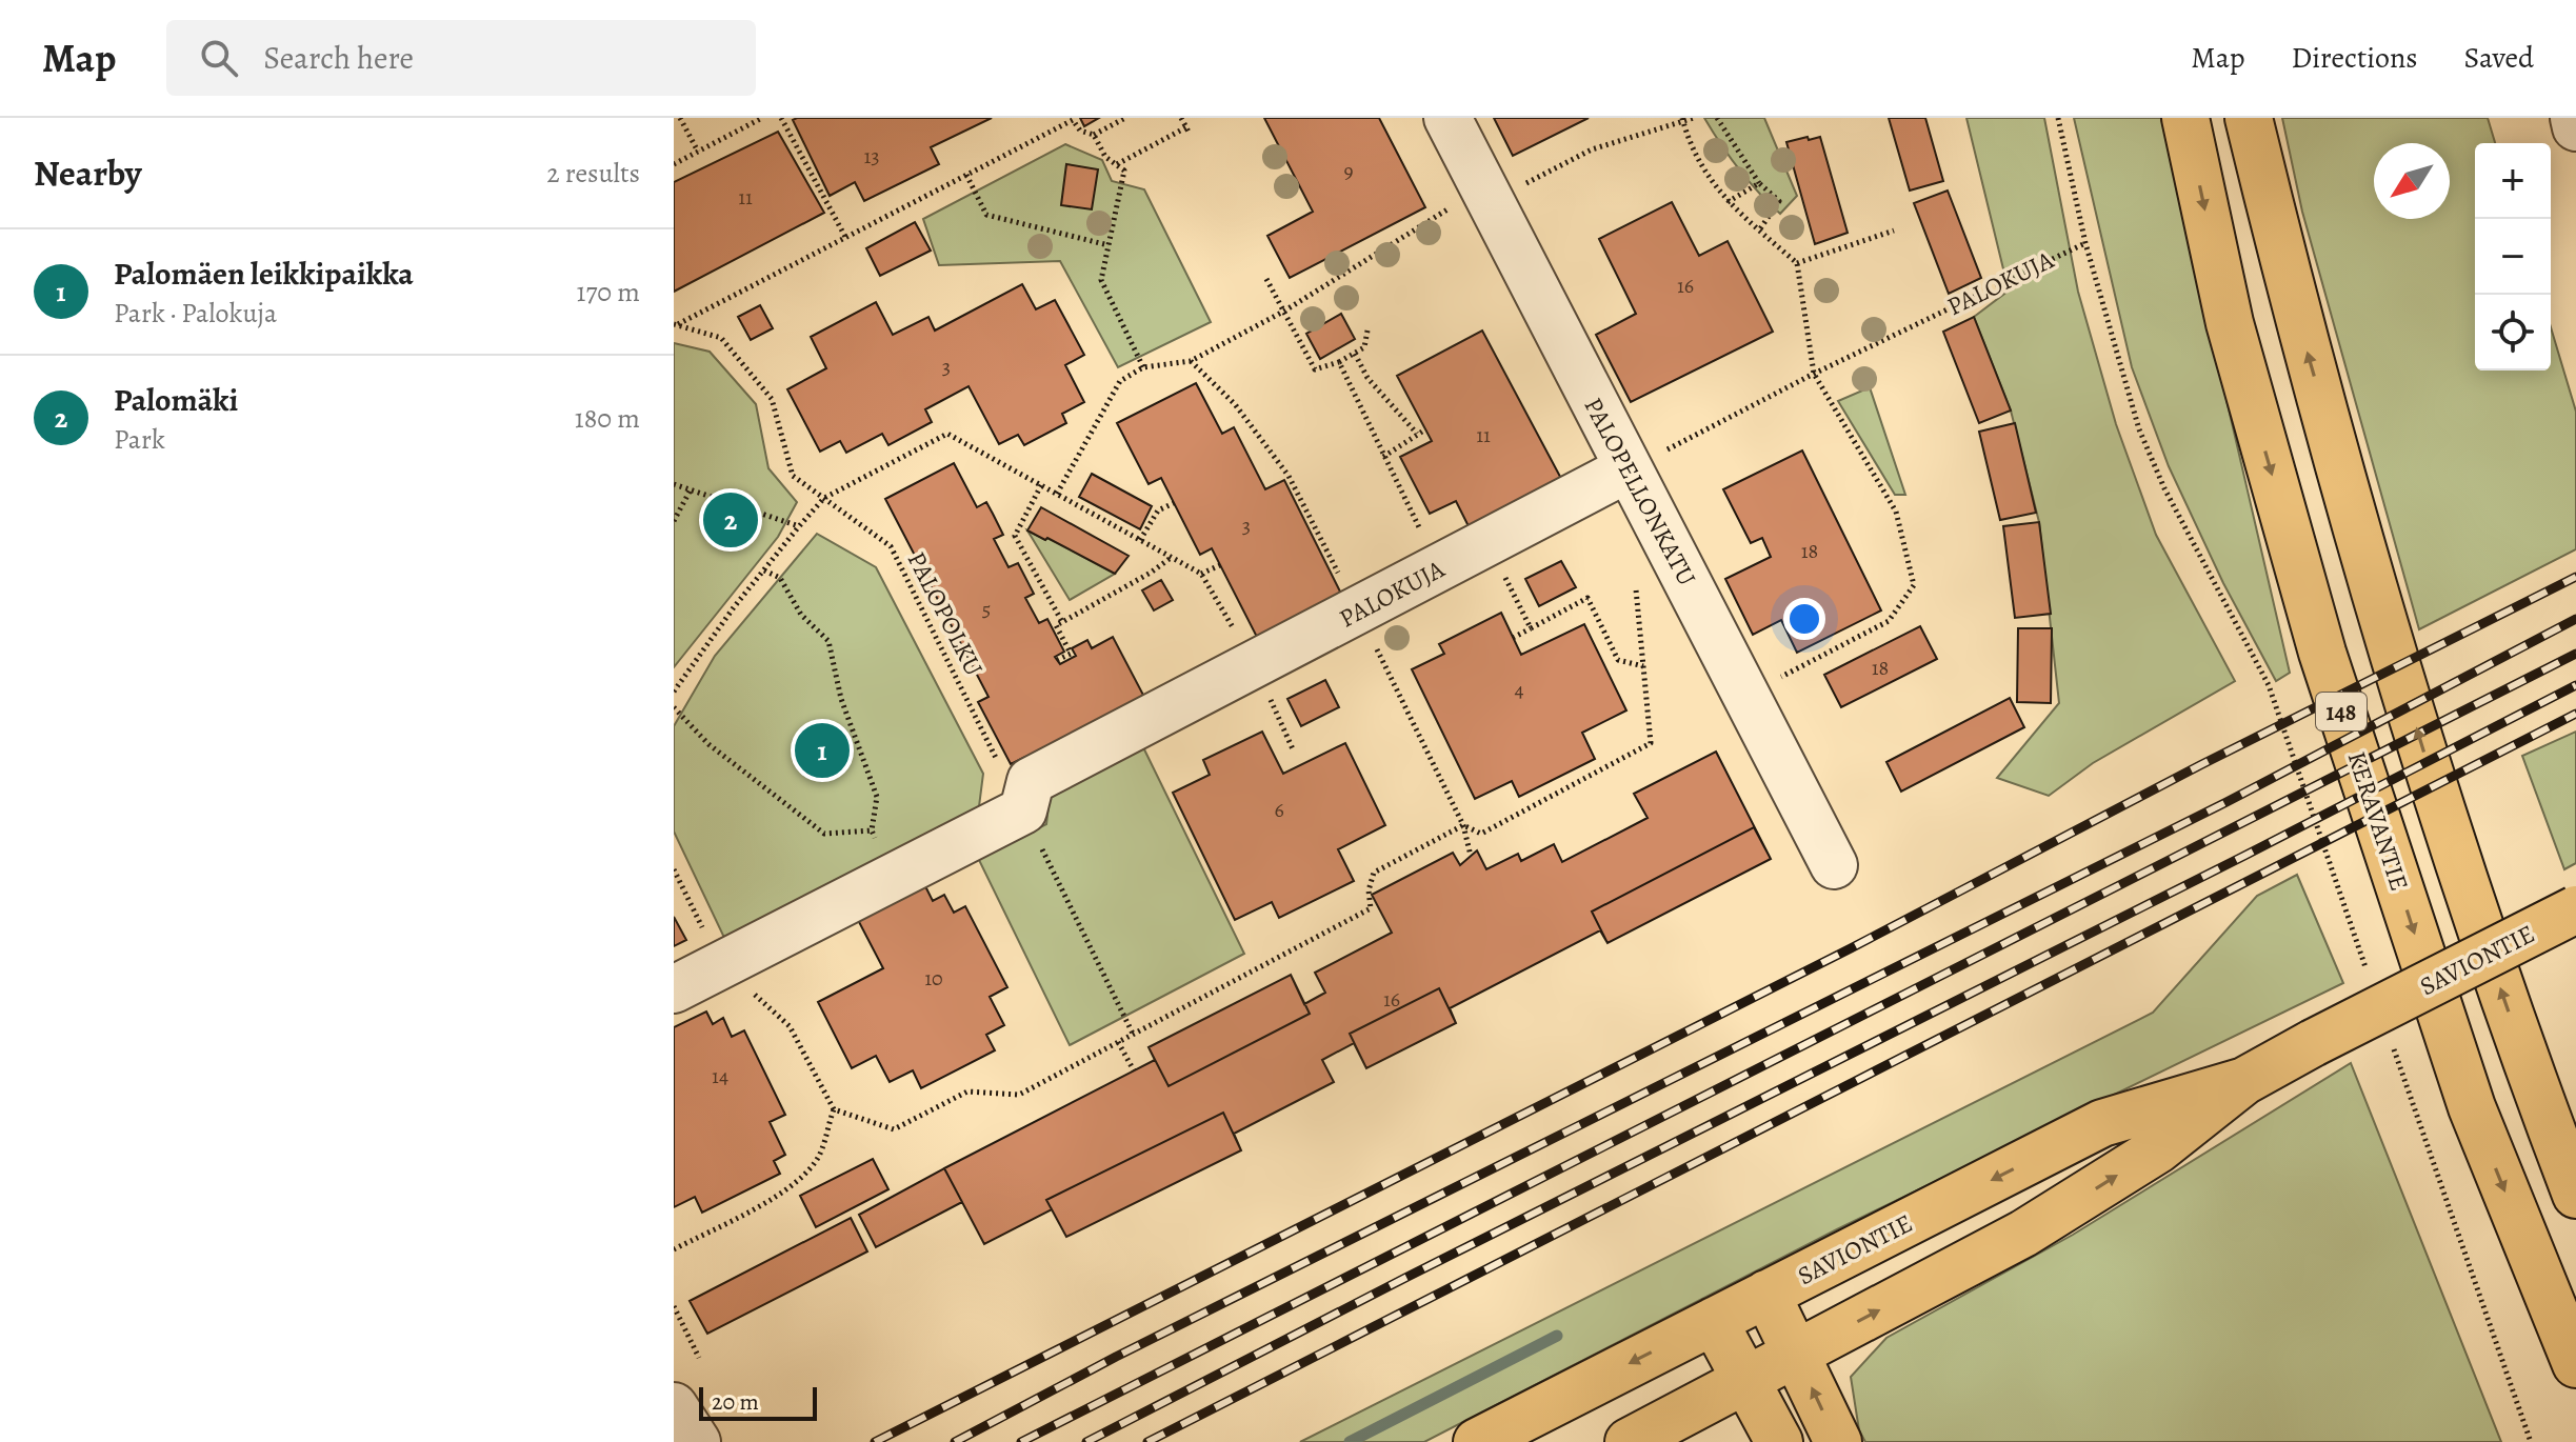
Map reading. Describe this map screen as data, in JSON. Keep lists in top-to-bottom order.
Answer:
{
  "streets": {
    "main road": ["148", "KERAVANTIE", "SAVIONTIE"],
    "street": ["PALOKUJA", "PALOPELLONKATU"],
    "path": ["PALOPOLKU"]
  },
  "crossings": [
    ["PALOKUJA", "PALOPELLONKATU"],
    ["PALOKUJA", "PALOPOLKU"]
  ],
  "house_numbers": [
    "13",
    "9",
    "11",
    "16",
    "3",
    "11",
    "3",
    "18",
    "5",
    "18",
    "4",
    "6",
    "10",
    "16",
    "14"
  ],
  "scale_bar": "20 m",
  "north": "bottom left",
  "page": {
    "header": "Map",
    "search": "Search here",
    "nav": ["Map", "Directions", "Saved"],
    "heading": ["Nearby", "2 results"],
    "map_buttons": ["+", "−"],
    "list": [
      {
        "mark": "1",
        "name": "Palomäen leikkipaikka",
        "note": "Park · Palokuja",
        "value": "170 m"
      },
      {
        "mark": "2",
        "name": "Palomäki",
        "note": "Park",
        "value": "180 m"
      }
    ],
    "pins": ["2", "1"],
    "scale": "20 m"
  }
}
